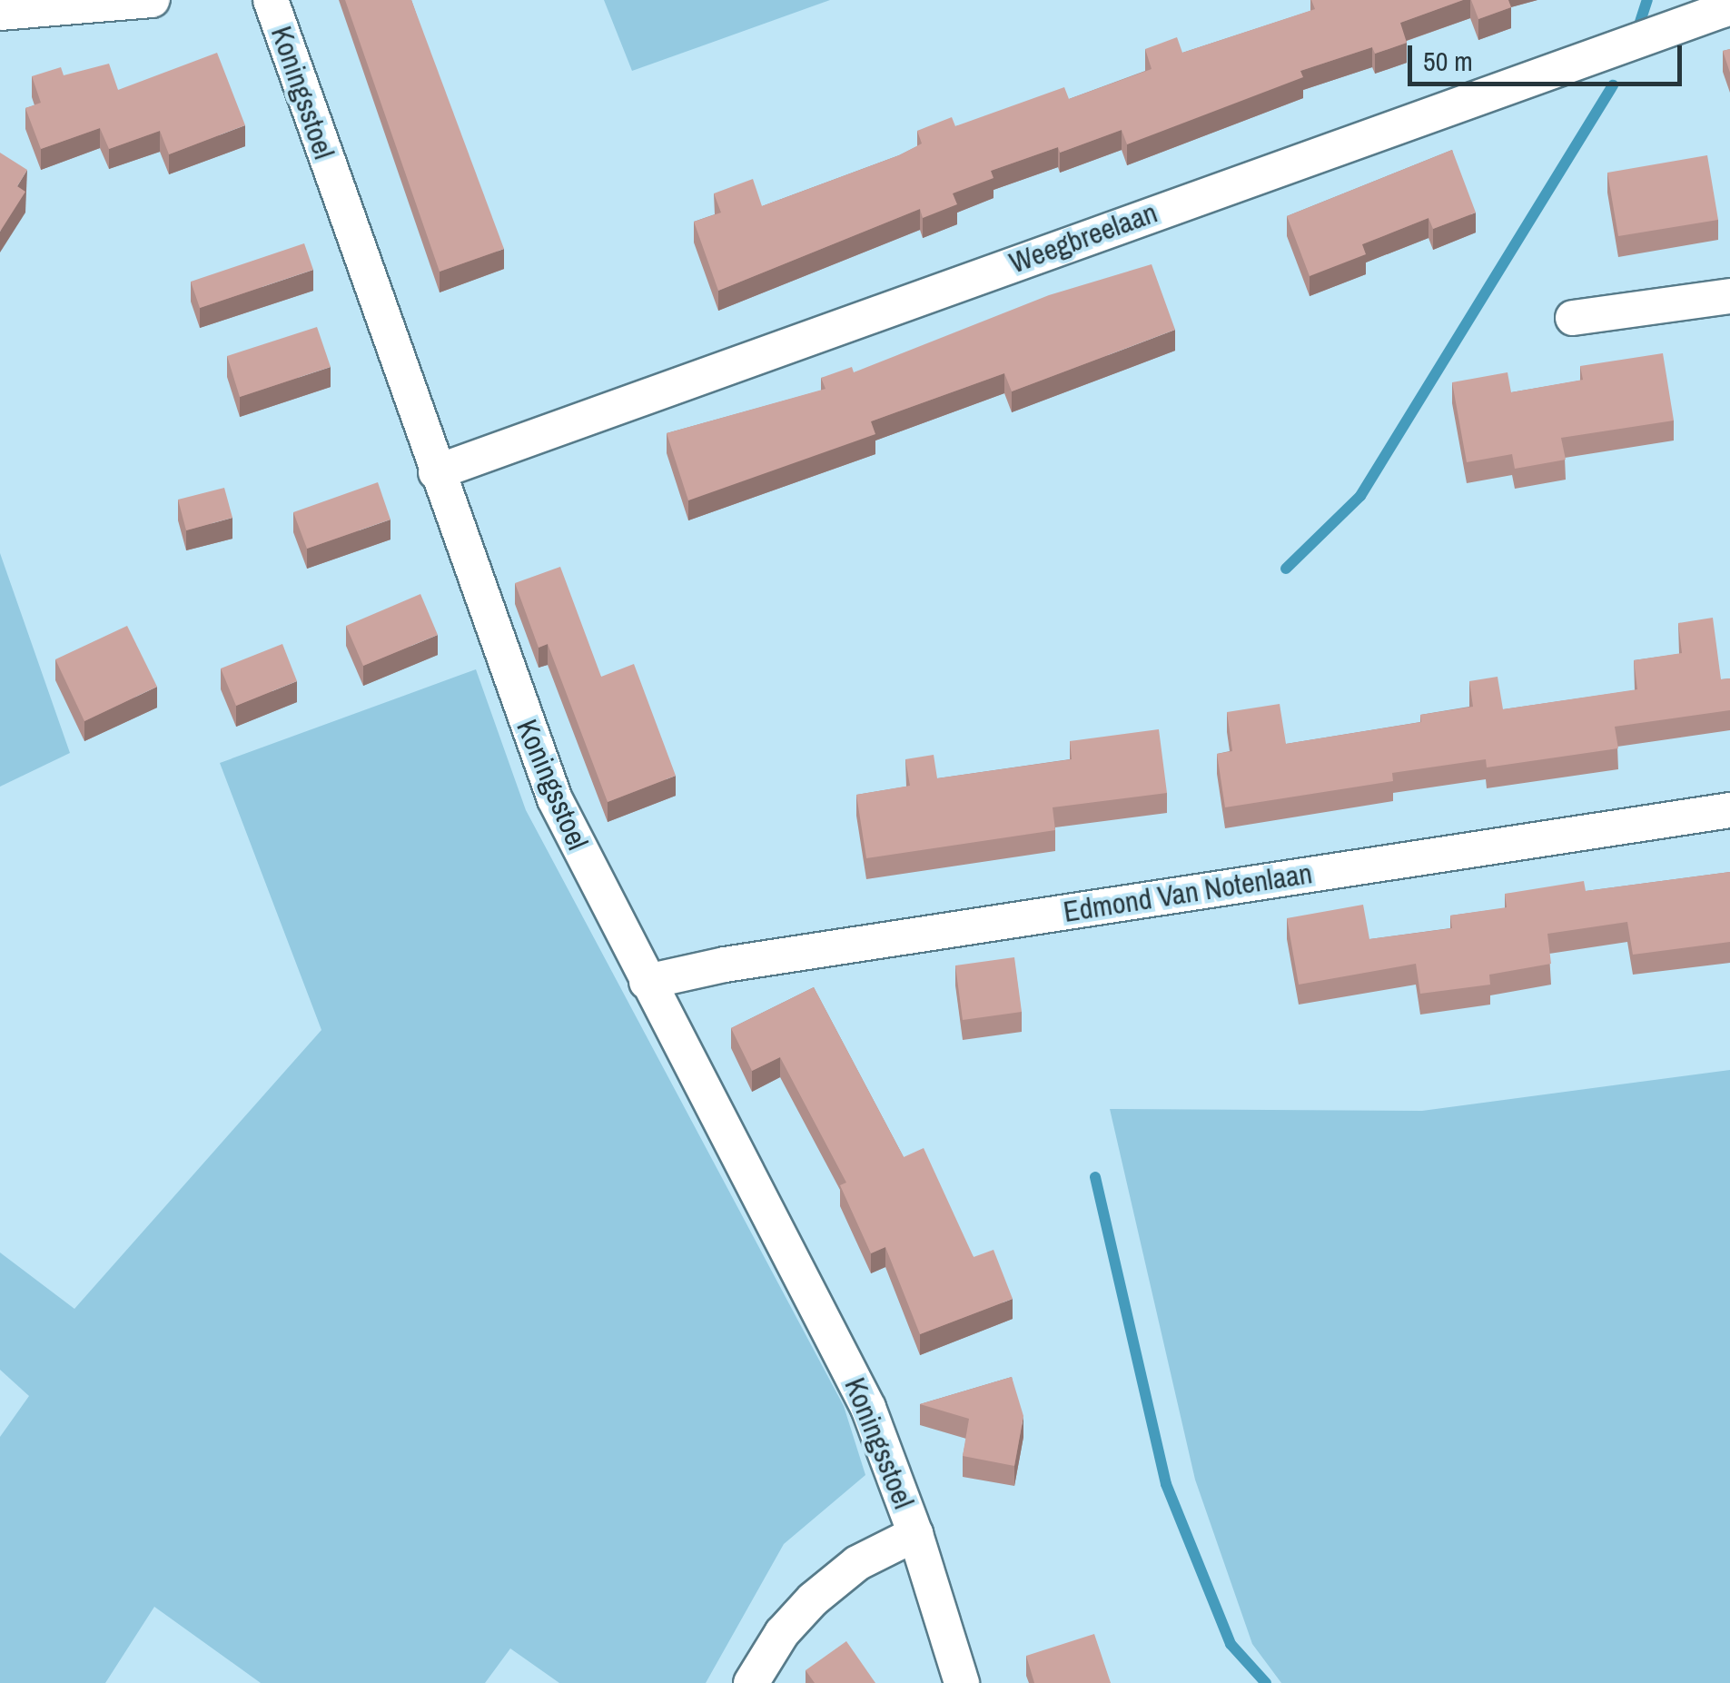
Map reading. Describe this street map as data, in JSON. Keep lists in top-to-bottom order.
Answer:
{
  "streets": {
    "street": ["Koningsstoel", "Weegbreelaan", "Edmond Van Notenlaan"]
  },
  "crossings": [
    ["Koningsstoel", "Weegbreelaan"],
    ["Koningsstoel", "Edmond Van Notenlaan"]
  ],
  "scale_bar": "50 m"
}
